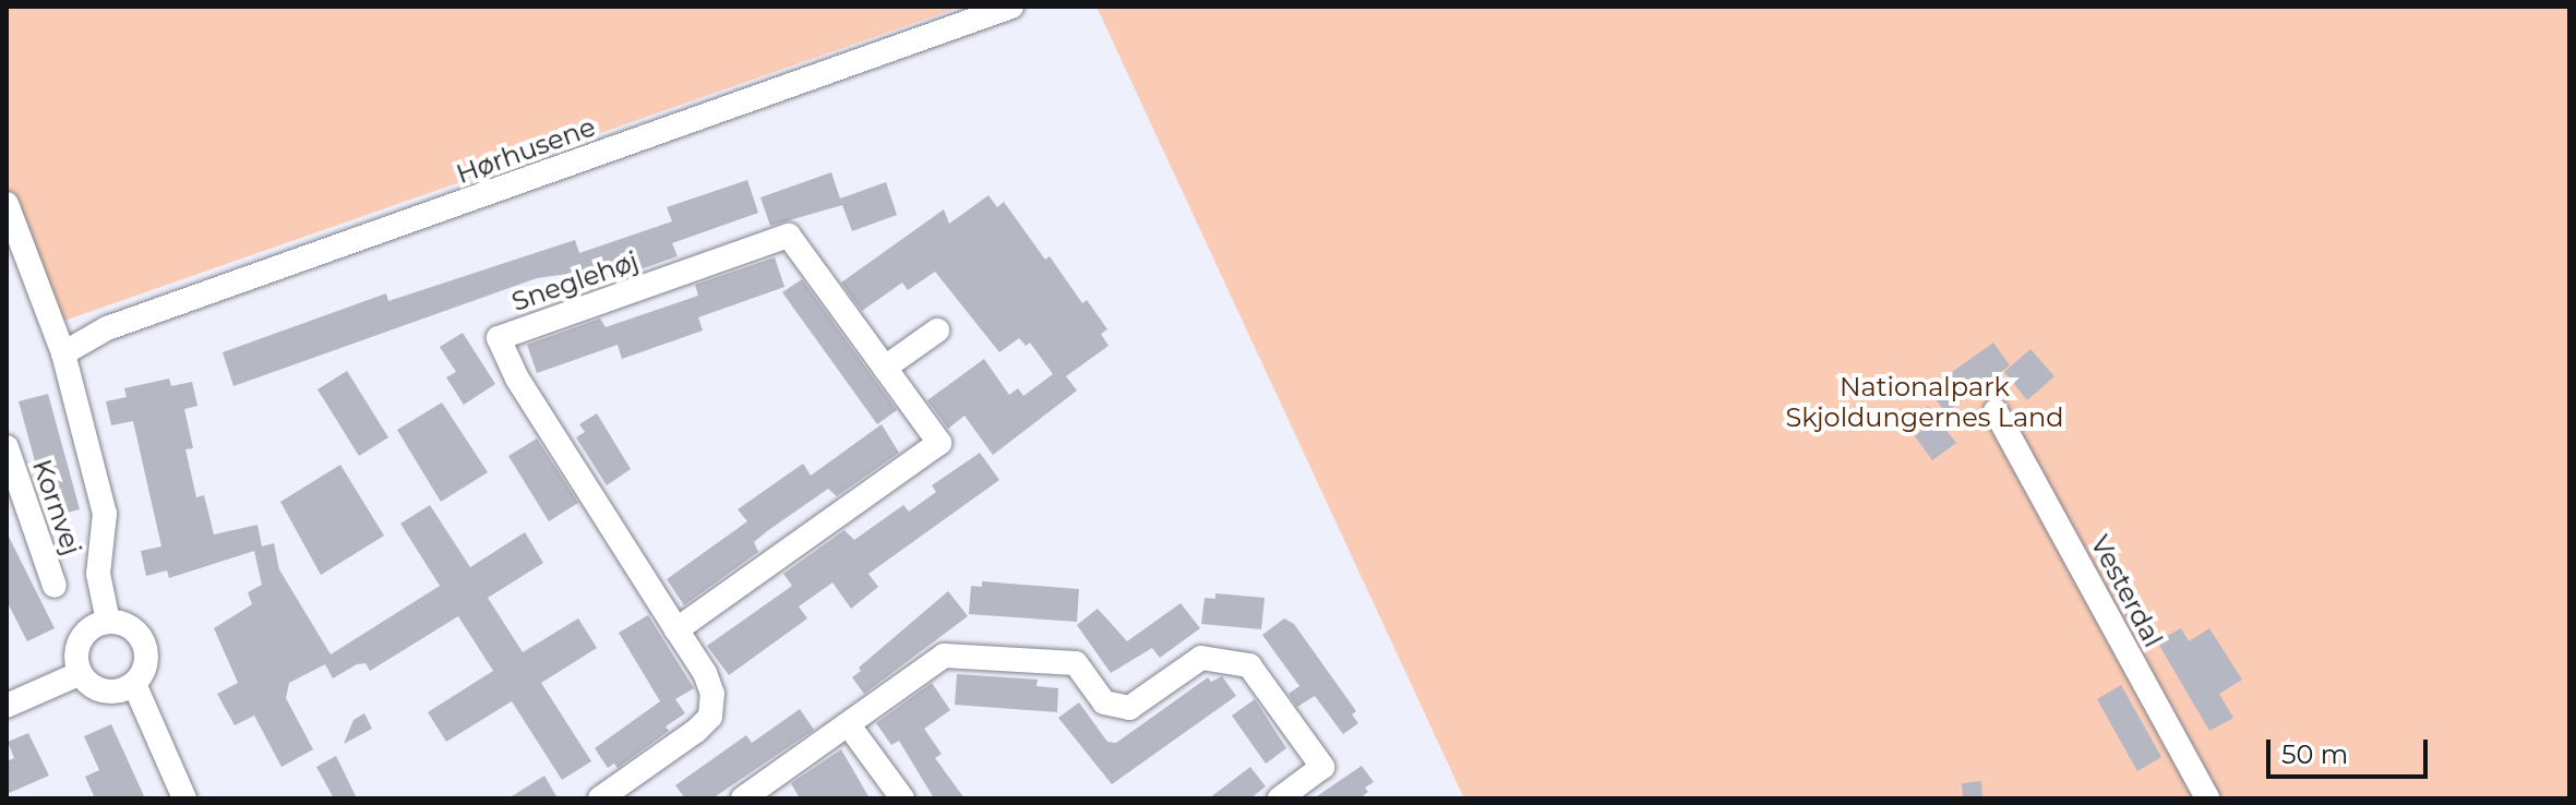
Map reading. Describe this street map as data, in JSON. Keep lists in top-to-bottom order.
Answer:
{
  "streets": {
    "street": [
      "Hørhusene",
      "Sneglehøj",
      "Kornvej",
      "Vesterdal"
    ]
  },
  "parks": ["Nationalpark Skjoldungernes Land"],
  "scale_bar": "50 m"
}
